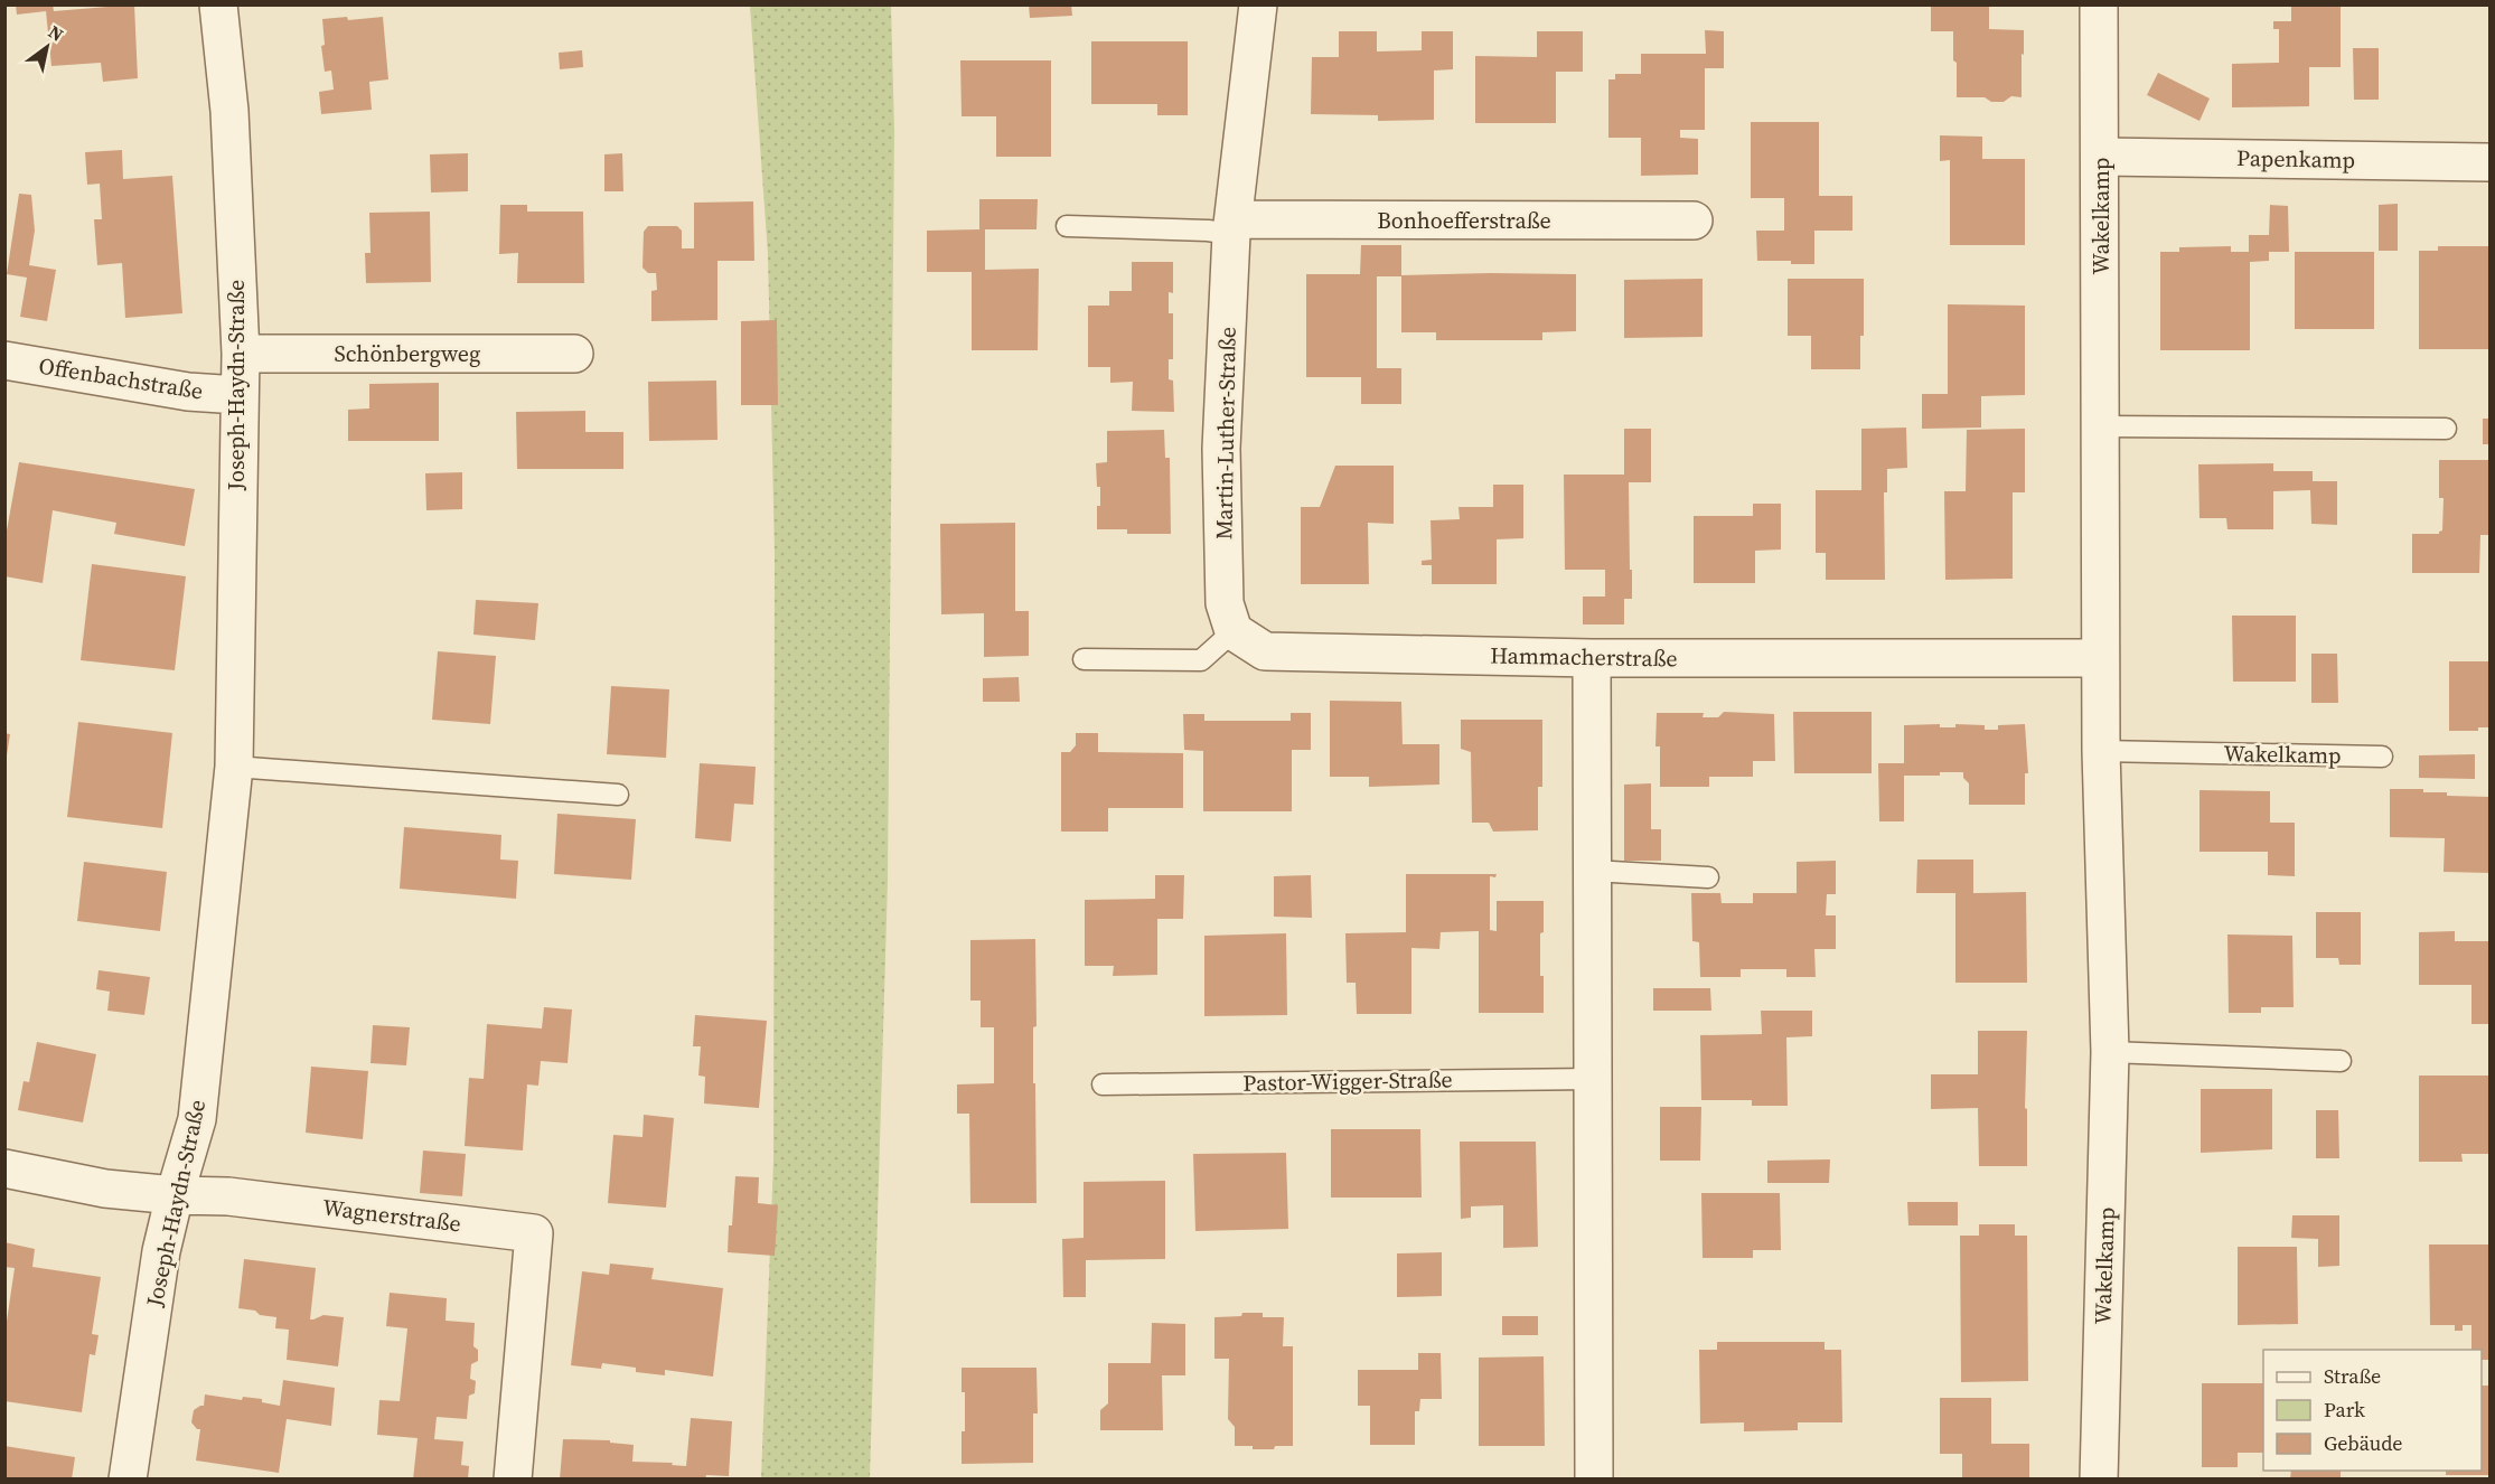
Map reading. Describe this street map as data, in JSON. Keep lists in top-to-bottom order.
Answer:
{
  "streets": {
    "street": [
      "Papenkamp",
      "Wakelkamp",
      "Bonhoefferstraße",
      "Schönbergweg",
      "Offenbachstraße",
      "Joseph-Haydn-Straße",
      "Martin-Luther-Straße",
      "Hammacherstraße",
      "Wagnerstraße"
    ],
    "lane": ["Pastor-Wigger-Straße"]
  },
  "crossings": [
    ["Papenkamp", "Wakelkamp"],
    ["Wakelkamp", "Hammacherstraße"],
    ["Bonhoefferstraße", "Martin-Luther-Straße"],
    ["Schönbergweg", "Joseph-Haydn-Straße"],
    ["Offenbachstraße", "Joseph-Haydn-Straße"],
    ["Joseph-Haydn-Straße", "Wagnerstraße"],
    ["Martin-Luther-Straße", "Hammacherstraße"]
  ],
  "legend": ["Straße", "Park", "Gebäude"],
  "north": "top right"
}
